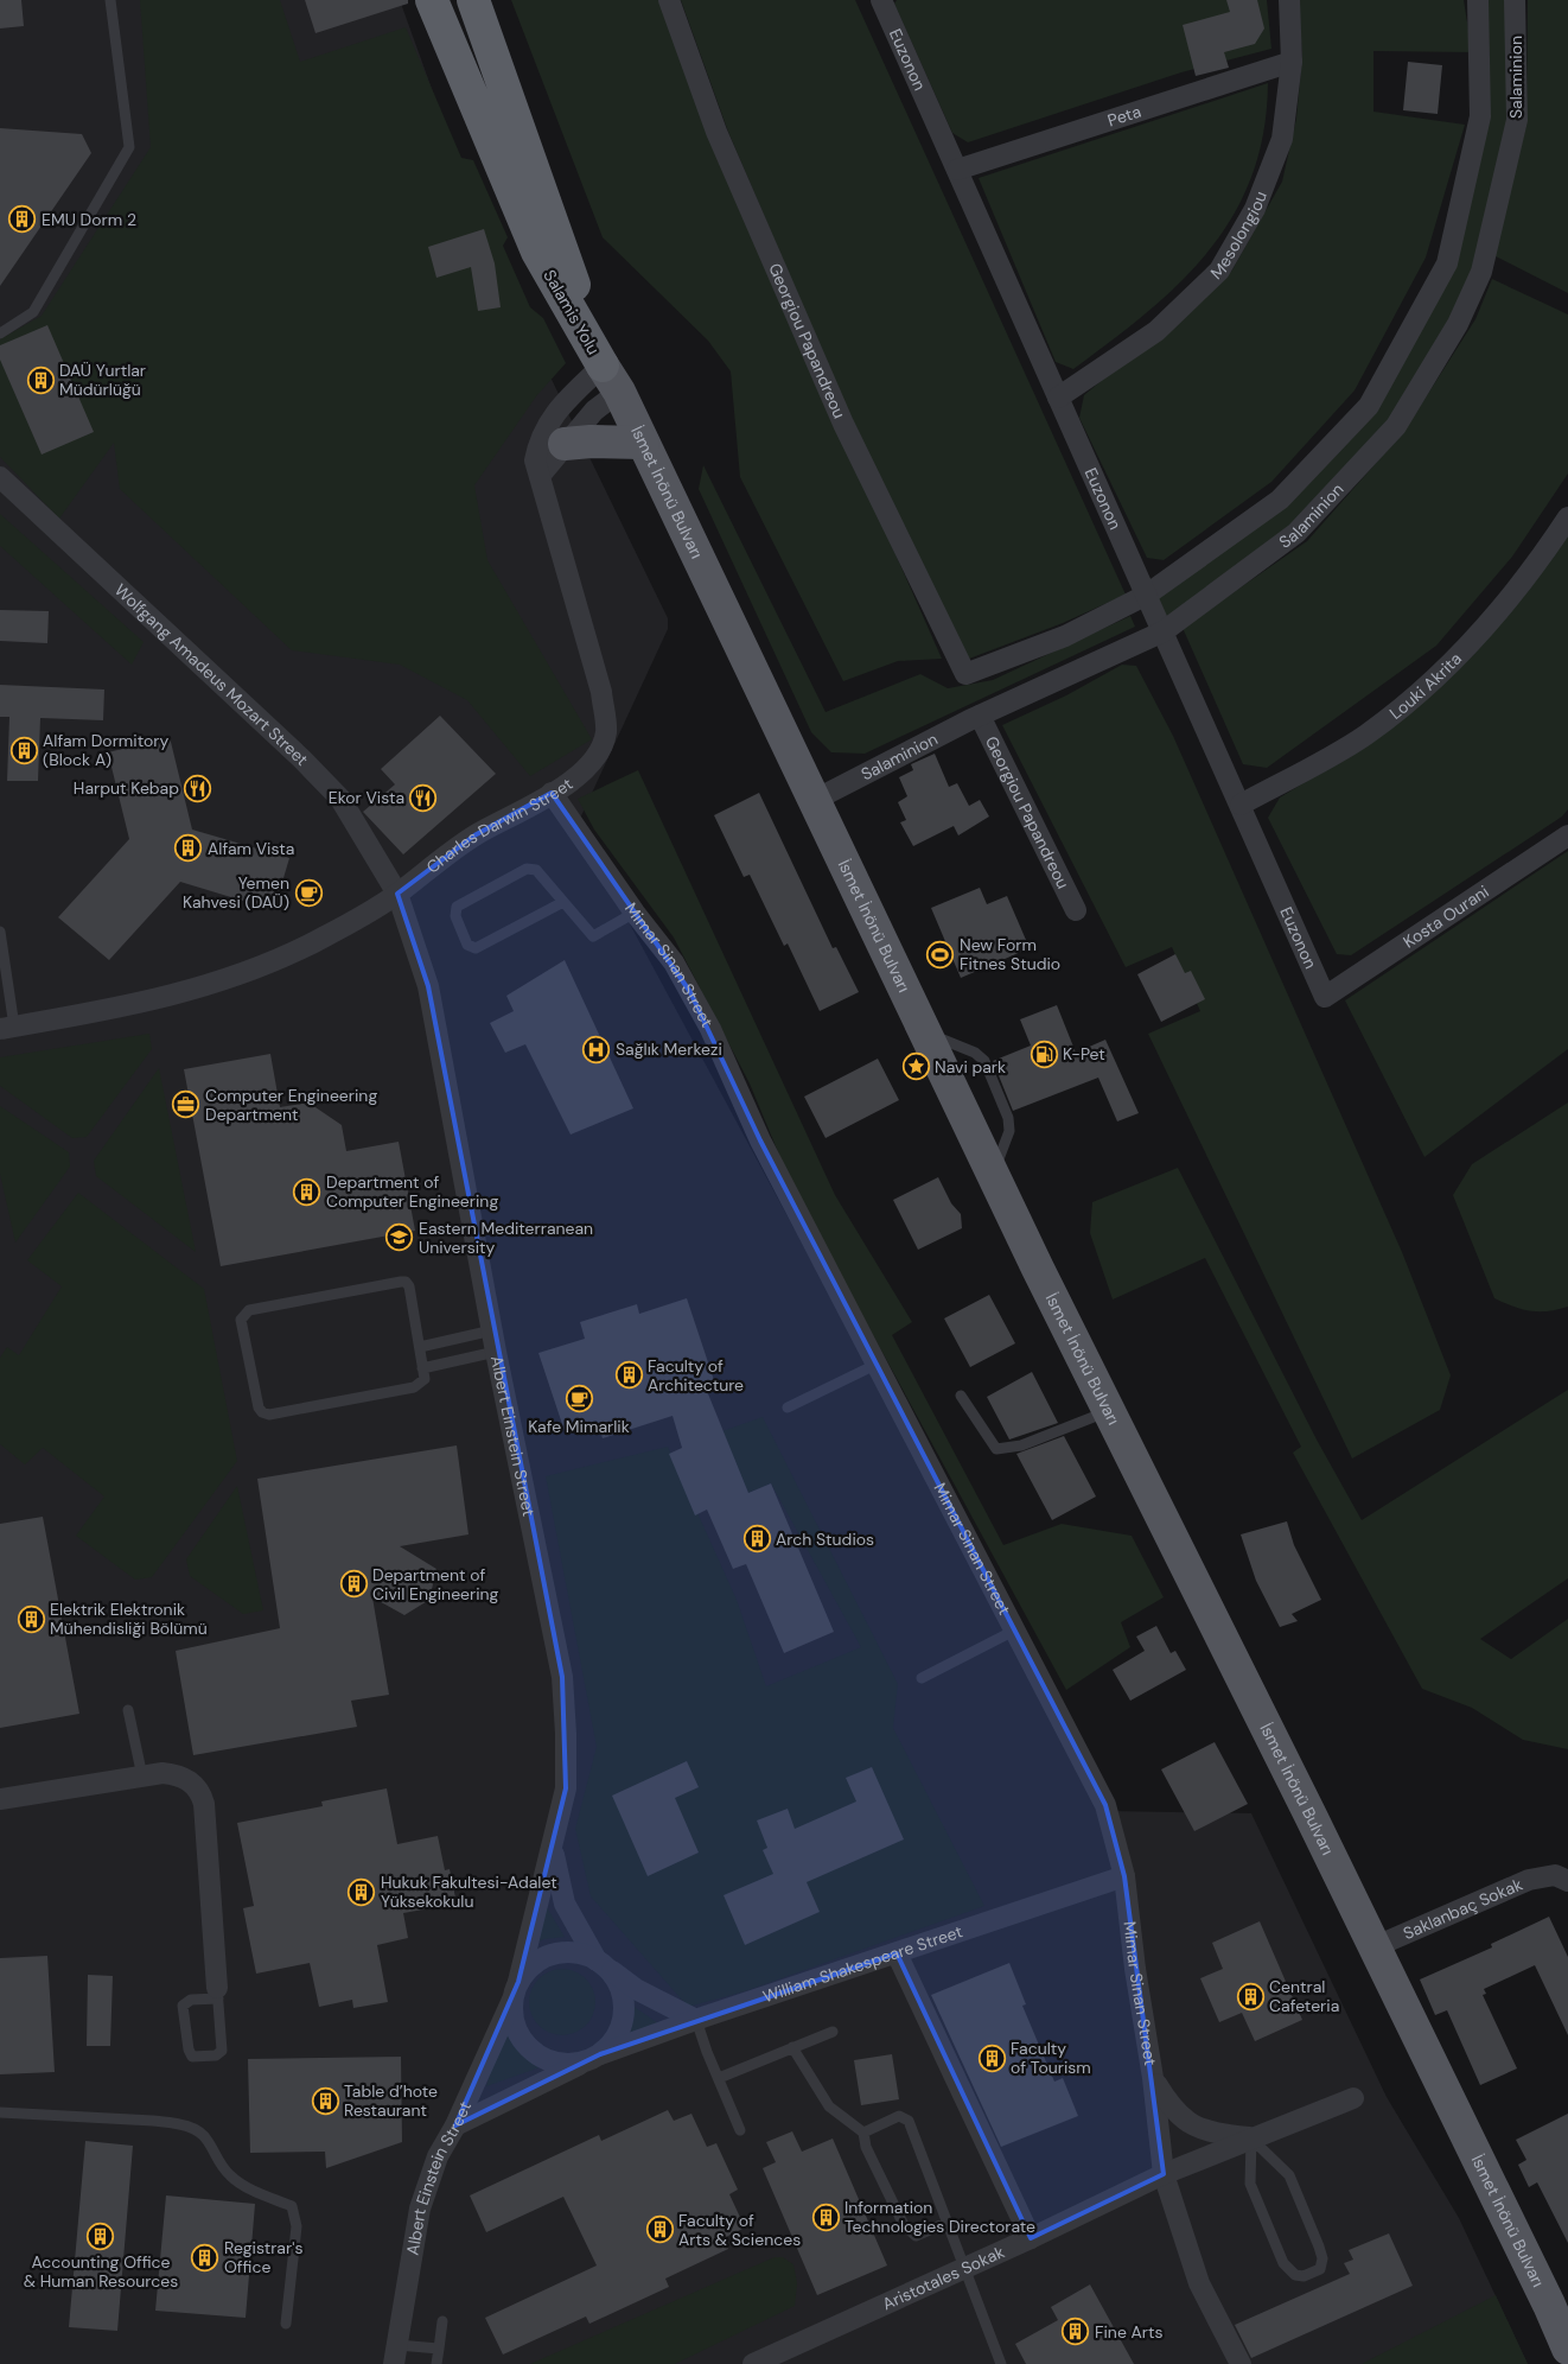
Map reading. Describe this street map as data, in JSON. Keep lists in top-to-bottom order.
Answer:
{
  "streets": {
    "highway": ["Salamis Yolu"],
    "main road": ["İsmet İnönü Bulvarı"],
    "street": [
      "Euzonon",
      "Salaminion",
      "Peta",
      "Mesolongiou",
      "Georgiou Papandreou",
      "Wolfgang Amadeus Mozart Street",
      "Louki Akrita",
      "Charles Darwin Street",
      "Kosta Ourani",
      "Mimar Sinan Street",
      "Albert Einstein Street",
      "Saklanbaç Sokak",
      "William Shakespeare Street",
      "Aristotales Sokak"
    ]
  },
  "crossings": [
    ["Euzonon", "Salaminion"],
    ["Euzonon", "Peta"],
    ["Euzonon", "Mesolongiou"],
    ["Euzonon", "Louki Akrita"],
    ["Euzonon", "Kosta Ourani"],
    ["Salaminion", "Georgiou Papandreou"],
    ["Salaminion", "İsmet İnönü Bulvarı"],
    ["Peta", "Mesolongiou"],
    ["Salamis Yolu", "İsmet İnönü Bulvarı"],
    ["Salamis Yolu", "Charles Darwin Street"],
    ["İsmet İnönü Bulvarı", "Charles Darwin Street"],
    ["İsmet İnönü Bulvarı", "Saklanbaç Sokak"],
    ["Wolfgang Amadeus Mozart Street", "Charles Darwin Street"],
    ["Wolfgang Amadeus Mozart Street", "Albert Einstein Street"],
    ["Charles Darwin Street", "Mimar Sinan Street"],
    ["Charles Darwin Street", "Albert Einstein Street"],
    ["Mimar Sinan Street", "William Shakespeare Street"],
    ["Mimar Sinan Street", "Aristotales Sokak"],
    ["Albert Einstein Street", "William Shakespeare Street"]
  ],
  "places": {
    "building": [
      "EMU Dorm 2",
      "DAÜ Yurtlar Müdürlüğü",
      "Alfam Dormitory (Block A)",
      "Alfam Vista",
      "Department of Computer Engineering",
      "Faculty of Architecture",
      "Arch Studios",
      "Department of Civil Engineering",
      "Elektrik Elektronik Mühendisliği Bölümü",
      "Hukuk Fakultesi-Adalet Yüksekokulu",
      "Central Cafeteria",
      "Faculty of Tourism",
      "Table d’hote Restaurant",
      "Information Technologies Directorate",
      "Faculty of Arts & Sciences",
      "Accounting Office & Human Resources",
      "Registrar's Office",
      "Fine Arts"
    ],
    "restaurant": ["Harput Kebap", "Ekor Vista"],
    "cafe": ["Yemen Kahvesi (DAÜ)", "Kafe Mimarlik"],
    "sports": ["New Form Fitnes Studio"],
    "hospital": ["Sağlık Merkezi"],
    "fuel station": ["K-Pet"],
    "place": ["Navi park"],
    "office": ["Computer Engineering Department"],
    "school or university": ["Eastern Mediterranean University"]
  }
}
